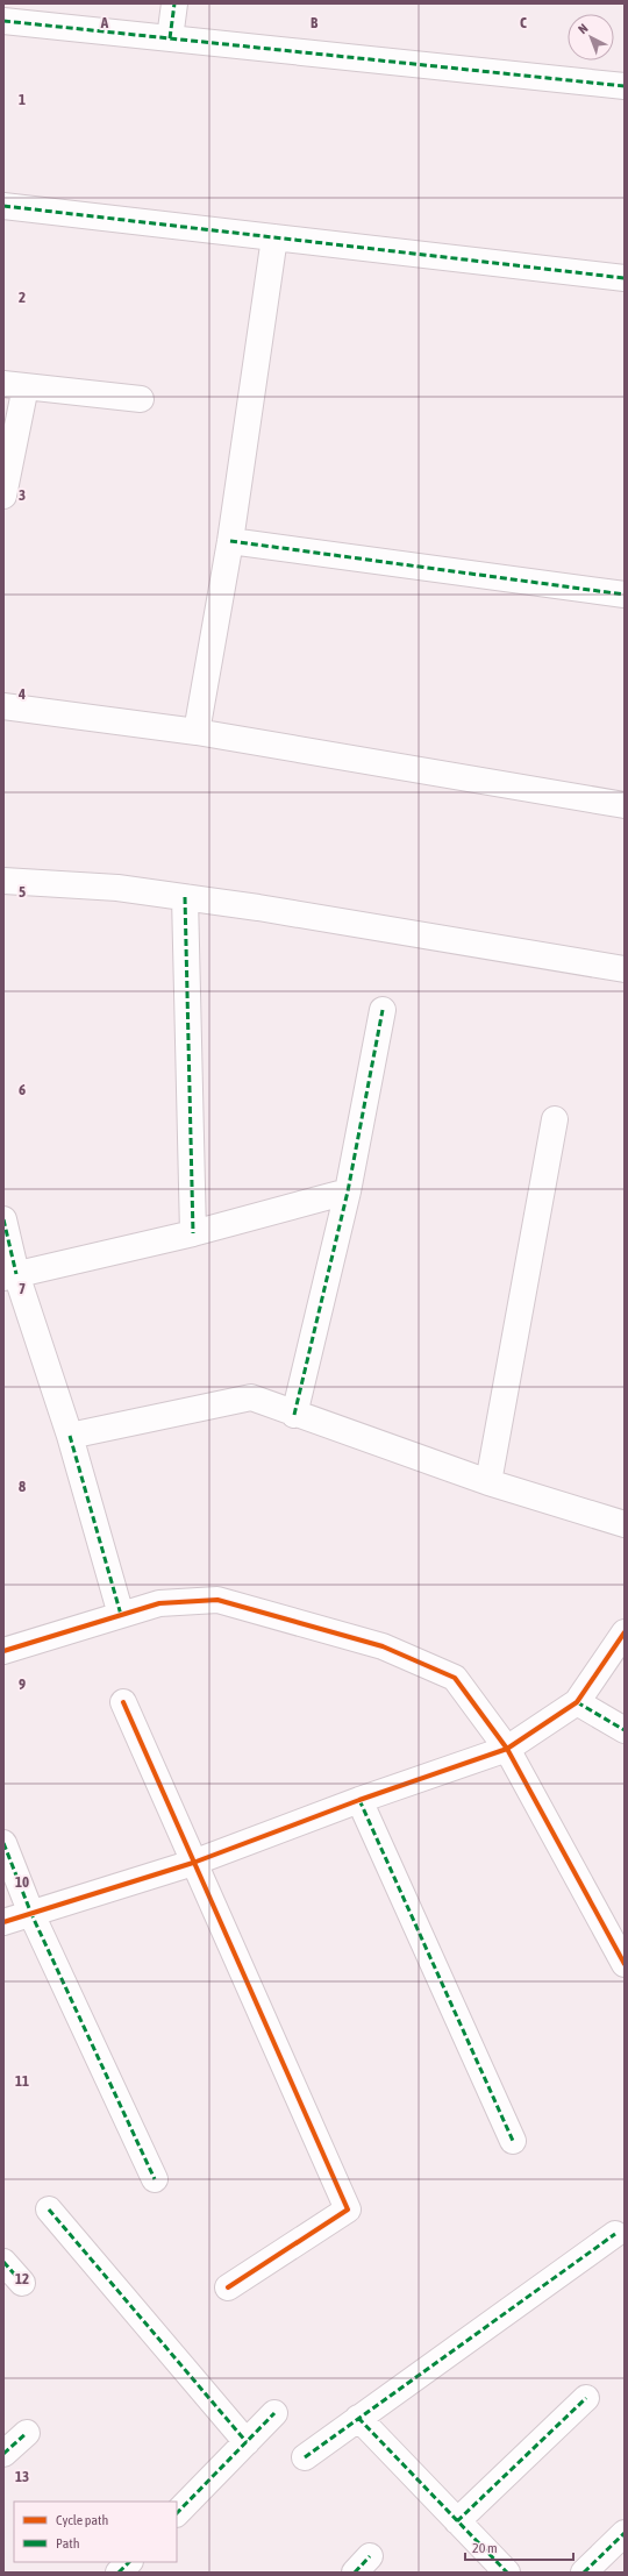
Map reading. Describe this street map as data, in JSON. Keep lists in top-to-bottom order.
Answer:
{
  "legend": ["Cycle path", "Path"],
  "scale_bar": "20 m",
  "north": "top left",
  "grid": {
    "columns": ["A", "B", "C"],
    "rows": [
      "1",
      "2",
      "3",
      "4",
      "5",
      "6",
      "7",
      "8",
      "9",
      "10",
      "11",
      "12",
      "13"
    ]
  }
}
